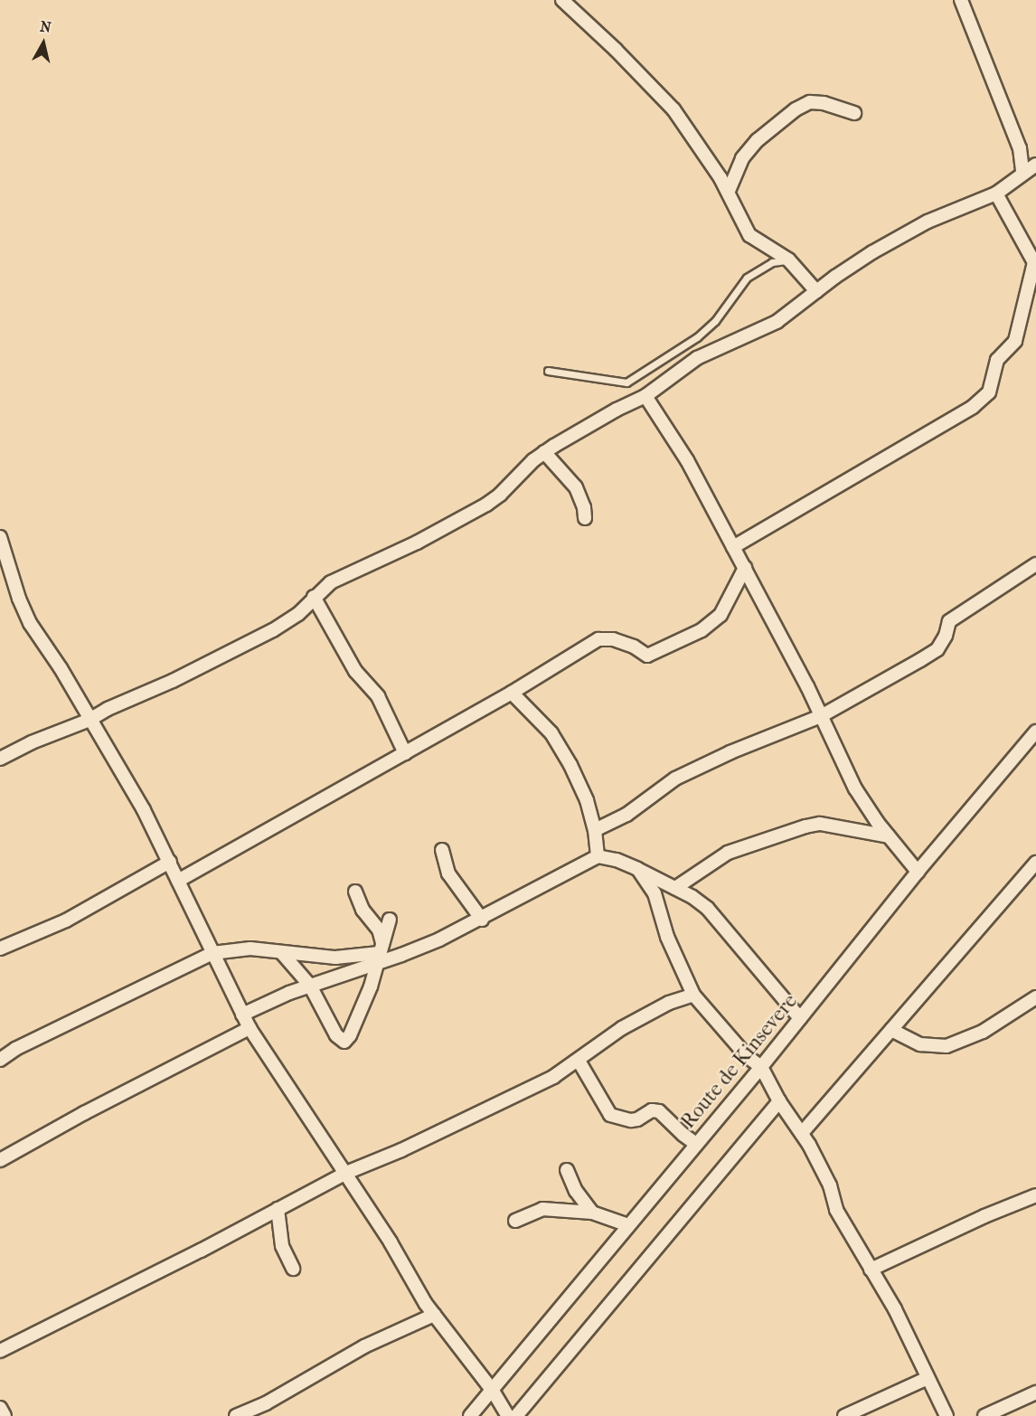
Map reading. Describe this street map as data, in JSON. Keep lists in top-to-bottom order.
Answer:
{
  "streets": {
    "street": ["Route de Kinsevere"]
  },
  "north": "top"
}
